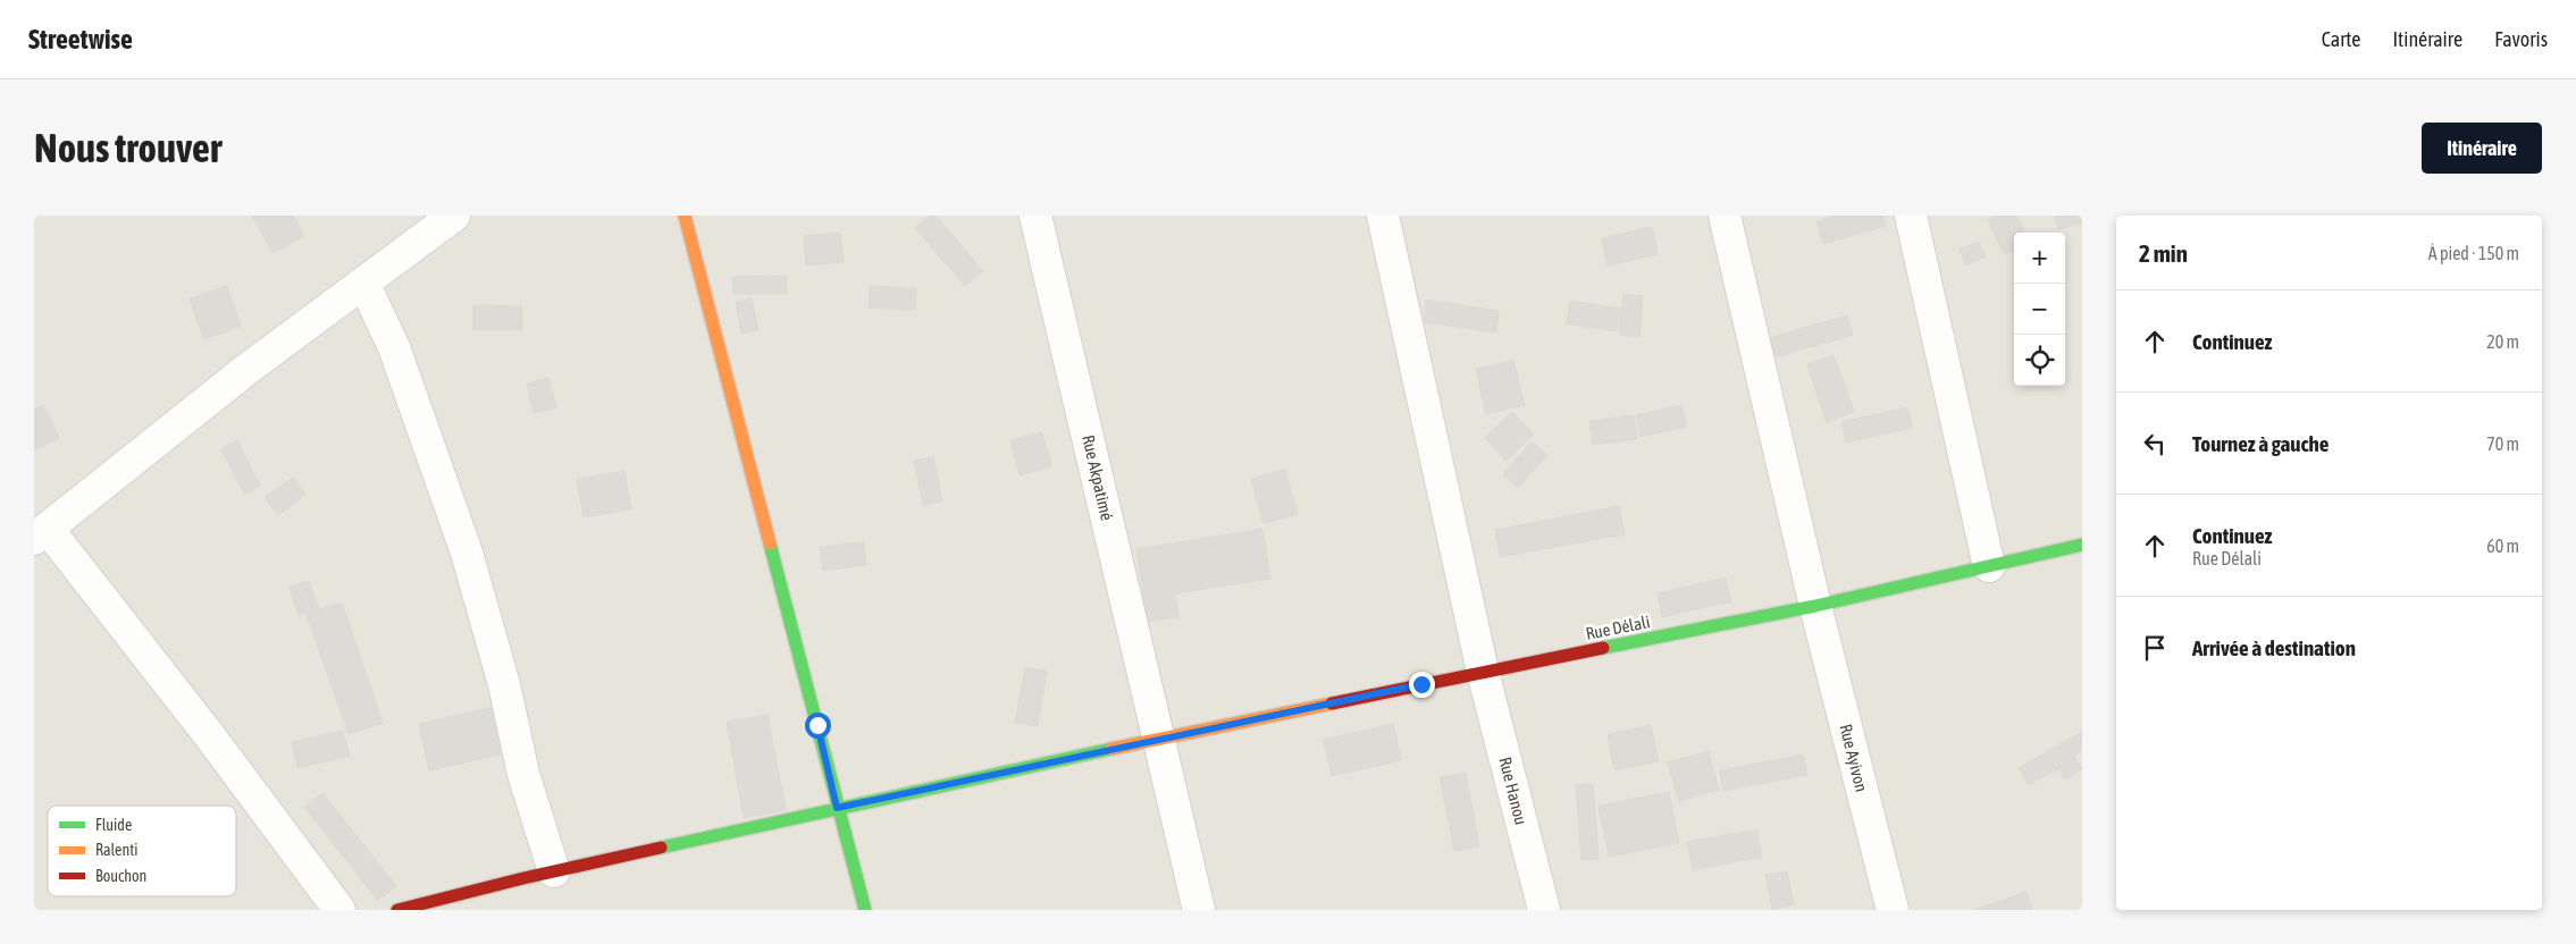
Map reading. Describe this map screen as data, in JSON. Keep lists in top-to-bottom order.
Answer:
{
  "streets": {
    "street": [
      "Rue Akpatimé",
      "Rue Délali",
      "Rue Ayivon",
      "Rue Hanou"
    ]
  },
  "crossings": [
    ["Rue Akpatimé", "Rue Délali"],
    ["Rue Délali", "Rue Ayivon"],
    ["Rue Délali", "Rue Hanou"]
  ],
  "legend": ["Fluide", "Ralenti", "Bouchon"],
  "page": {
    "header": "Streetwise",
    "nav": ["Carte", "Itinéraire", "Favoris"],
    "buttons": "Itinéraire",
    "title": "Nous trouver",
    "heading": ["2 min", "À pied · 150 m"],
    "map_buttons": ["+", "−"],
    "list": [
      ["Continuez", "20 m"],
      ["Tournez à gauche", "70 m"],
      ["Continuez", "Rue Délali", "60 m"],
      "Arrivée à destination"
    ]
  }
}
